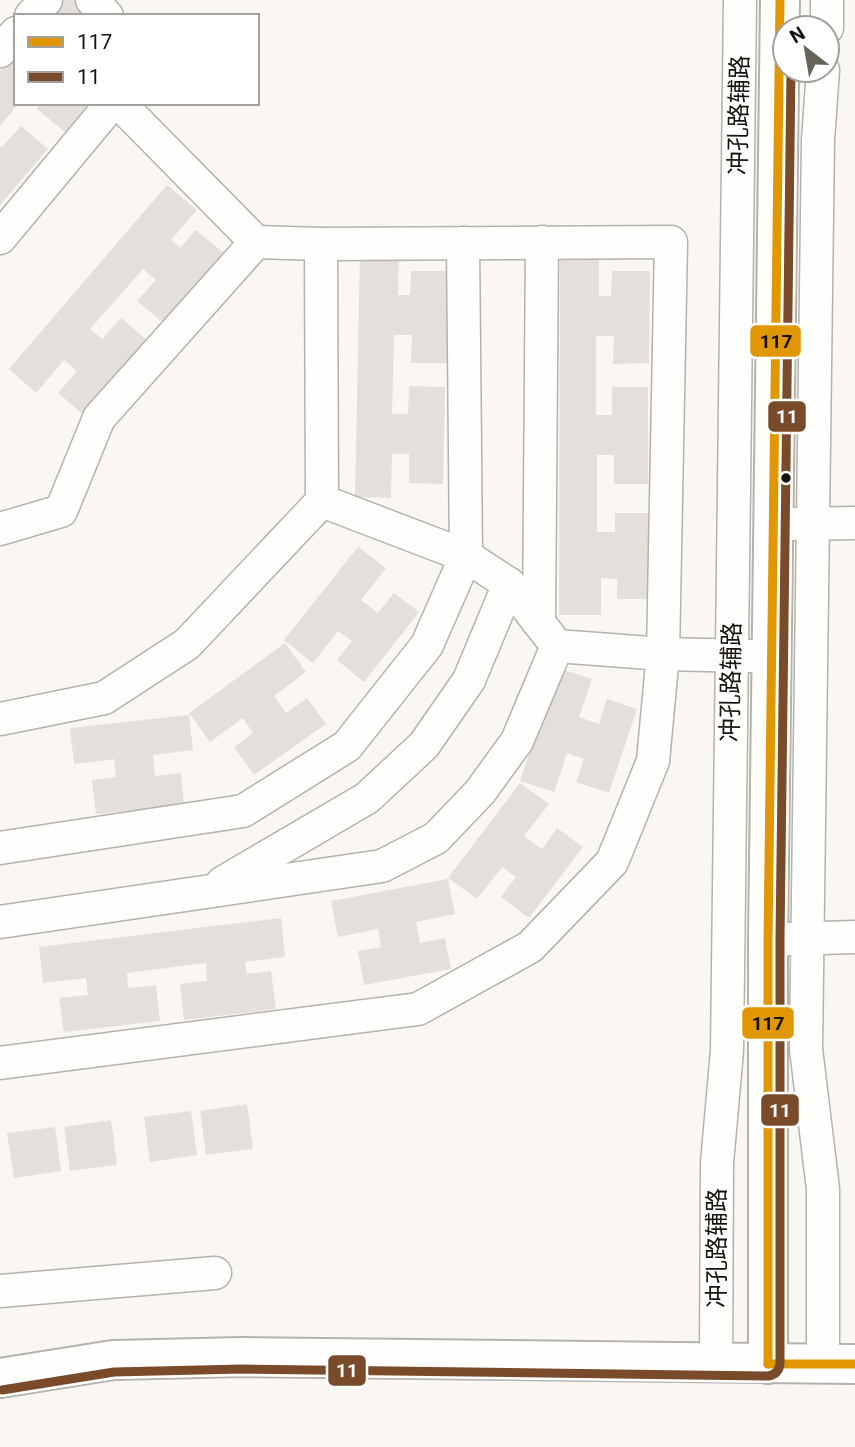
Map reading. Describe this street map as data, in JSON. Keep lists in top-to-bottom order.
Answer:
{
  "streets": {
    "street": ["冲孔路辅路"]
  },
  "lines": ["transit line 117", "transit line 11"],
  "legend": ["117", "11"],
  "north": "top left"
}
